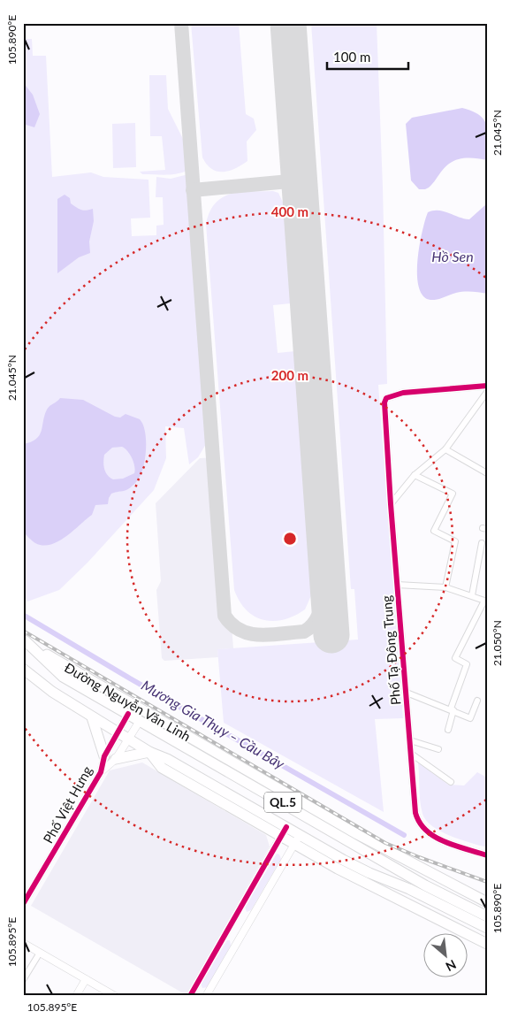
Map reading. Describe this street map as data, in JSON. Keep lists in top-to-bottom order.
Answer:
{
  "streets": {
    "highway": ["Đường Nguyễn Văn Linh", "QL.5"],
    "street": ["Phố Tạ Đông Trung", "Phố Việt Hưng"]
  },
  "crossings": [
    ["Đường Nguyễn Văn Linh", "Phố Việt Hưng"],
    ["QL.5", "Phố Việt Hưng"]
  ],
  "water": ["Hồ Sen", "Mương Gia Thụy – Cầu Bây"],
  "scale_bar": "100 m",
  "north": "bottom right",
  "coordinates": [
    "105.890°E",
    "21.045°N",
    "21.050°N",
    "105.895°E"
  ],
  "rings": ["400 m", "200 m"]
}
